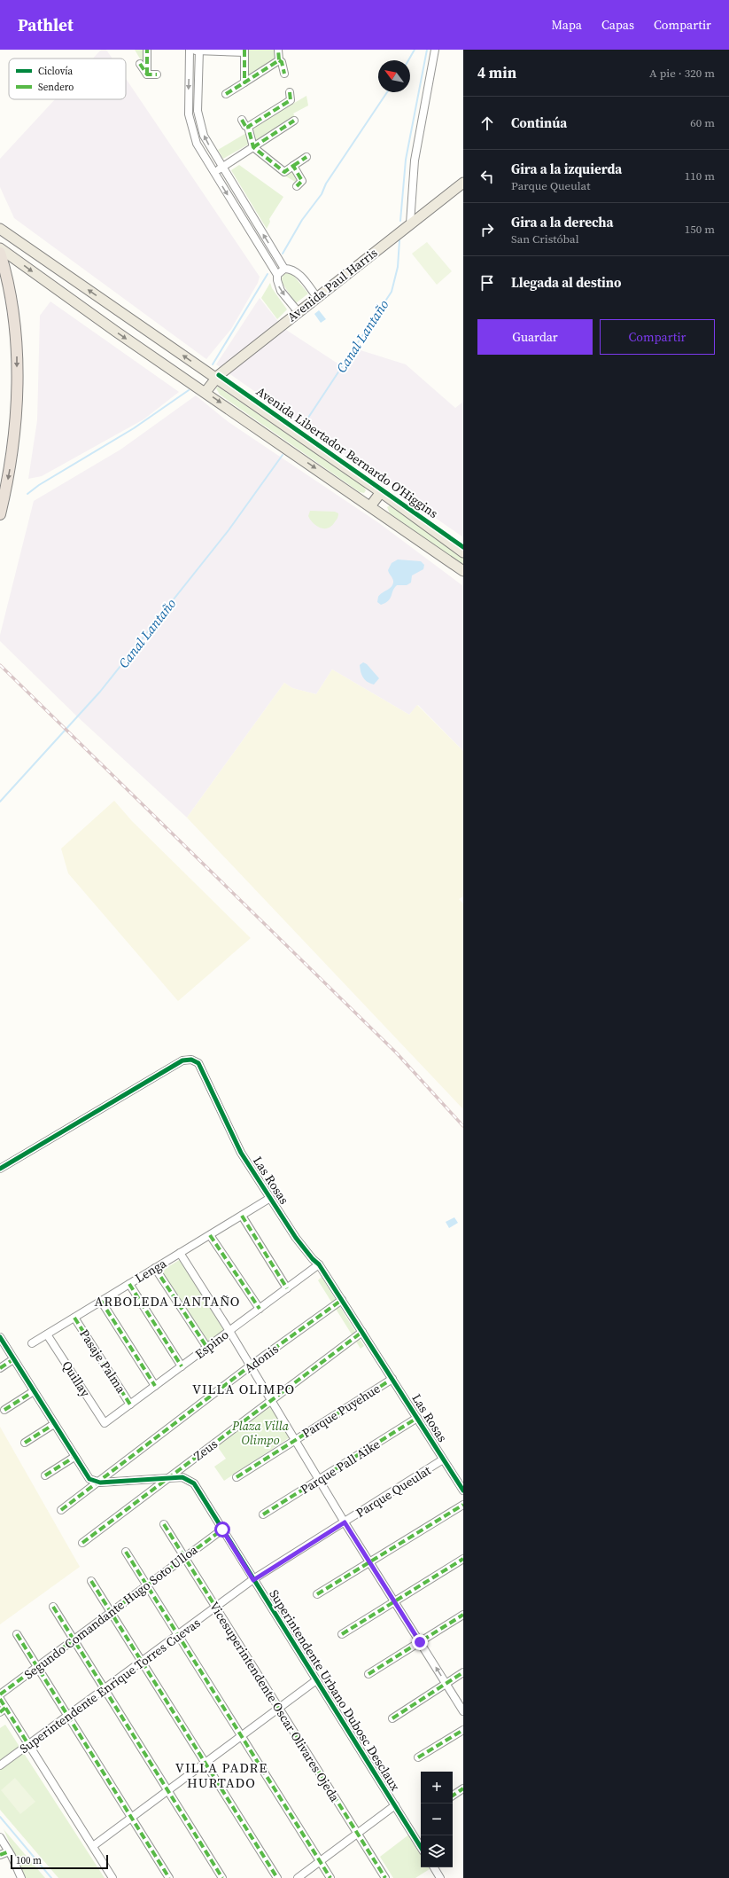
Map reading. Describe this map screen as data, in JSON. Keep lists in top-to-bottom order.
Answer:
{
  "streets": {
    "main road": ["Avenida Paul Harris", "Avenida Libertador Bernardo O'Higgins"],
    "street": [
      "Las Rosas",
      "Lenga",
      "Espino",
      "Adonis",
      "Pasaje Palma",
      "Quillay",
      "Parque Puyehue",
      "Zeus",
      "Parque Pall Aike",
      "Parque Queulat",
      "Segundo Comandante Hugo Soto Ulloa",
      "Superintendente Enrique Torres Cuevas",
      "Superintendente Urbano Dubosc Desclaux",
      "Vicesuperintendente Oscar Olivares Ojeda"
    ]
  },
  "crossings": [
    ["Avenida Paul Harris", "Avenida Libertador Bernardo O'Higgins"],
    ["Las Rosas", "Lenga"],
    ["Las Rosas", "Espino"],
    ["Las Rosas", "Adonis"],
    ["Las Rosas", "Parque Puyehue"],
    ["Las Rosas", "Zeus"],
    ["Las Rosas", "Parque Pall Aike"],
    ["Las Rosas", "Parque Queulat"],
    ["Lenga", "Pasaje Palma"],
    ["Lenga", "Quillay"],
    ["Espino", "Pasaje Palma"],
    ["Espino", "Quillay"],
    ["Adonis", "Superintendente Urbano Dubosc Desclaux"],
    ["Zeus", "Superintendente Urbano Dubosc Desclaux"],
    ["Parque Queulat", "Superintendente Enrique Torres Cuevas"],
    ["Parque Queulat", "Superintendente Urbano Dubosc Desclaux"],
    ["Segundo Comandante Hugo Soto Ulloa", "Superintendente Urbano Dubosc Desclaux"],
    ["Segundo Comandante Hugo Soto Ulloa", "Vicesuperintendente Oscar Olivares Ojeda"],
    ["Superintendente Enrique Torres Cuevas", "Superintendente Urbano Dubosc Desclaux"],
    ["Superintendente Enrique Torres Cuevas", "Vicesuperintendente Oscar Olivares Ojeda"]
  ],
  "districts": ["ARBOLEDA LANTAÑO", "VILLA OLIMPO", "VILLA PADRE HURTADO"],
  "water": ["Canal Lantaño"],
  "parks": ["Plaza Villa Olimpo"],
  "legend": ["Ciclovía", "Sendero"],
  "scale_bar": "100 m",
  "north": "top left",
  "page": {
    "header": "Pathlet",
    "nav": ["Mapa", "Capas", "Compartir"],
    "heading": ["4 min", "A pie · 320 m"],
    "list": [
      ["Continúa", "60 m"],
      ["Gira a la izquierda", "Parque Queulat", "110 m"],
      ["Gira a la derecha", "San Cristóbal", "150 m"],
      "Llegada al destino"
    ],
    "buttons": ["Guardar", "Compartir"],
    "map_buttons": ["+", "−"],
    "scale": "100 m"
  }
}
